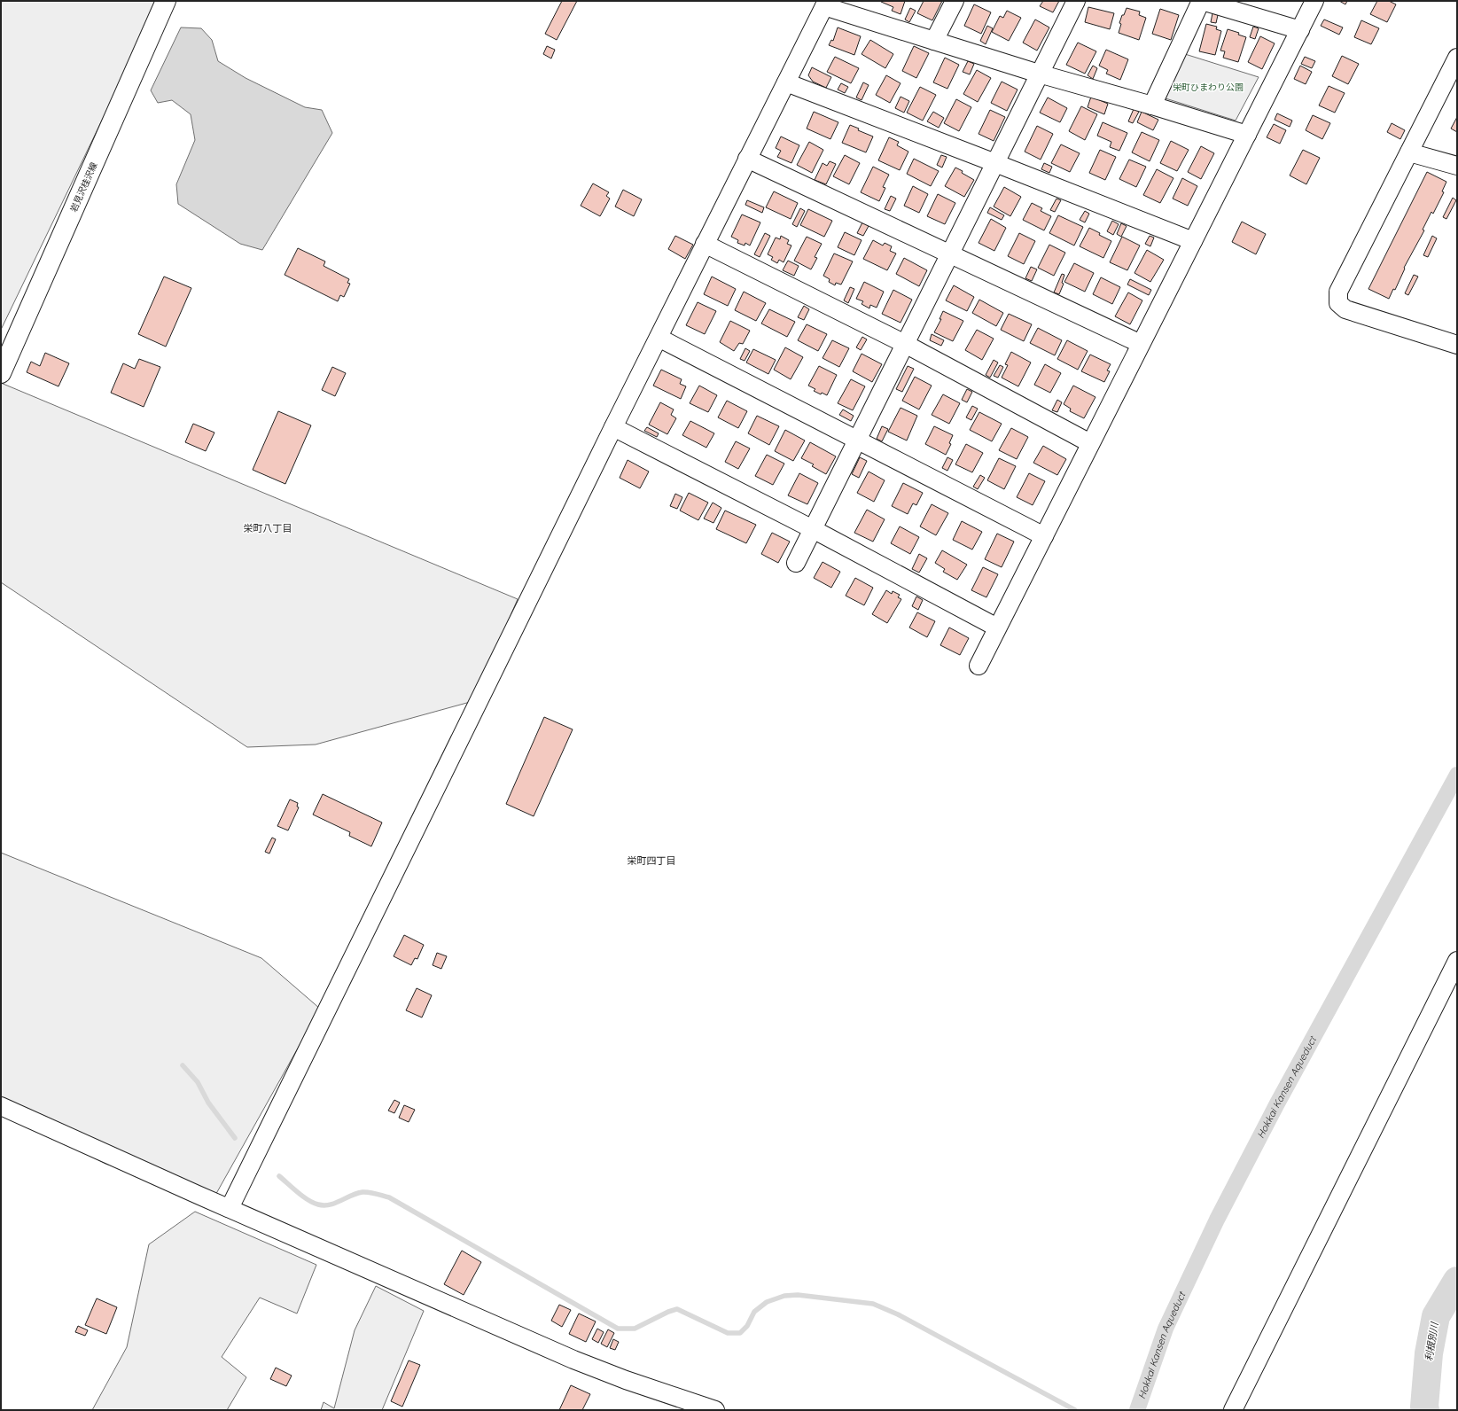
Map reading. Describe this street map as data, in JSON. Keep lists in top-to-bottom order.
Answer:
{
  "streets": {
    "main road": ["岩見沢桂沢線"]
  },
  "districts": ["栄町八丁目", "栄町四丁目"],
  "water": ["Hokkai Kansen Aqueduct", "利根別川"],
  "parks": ["栄町ひまわり公園"]
}
